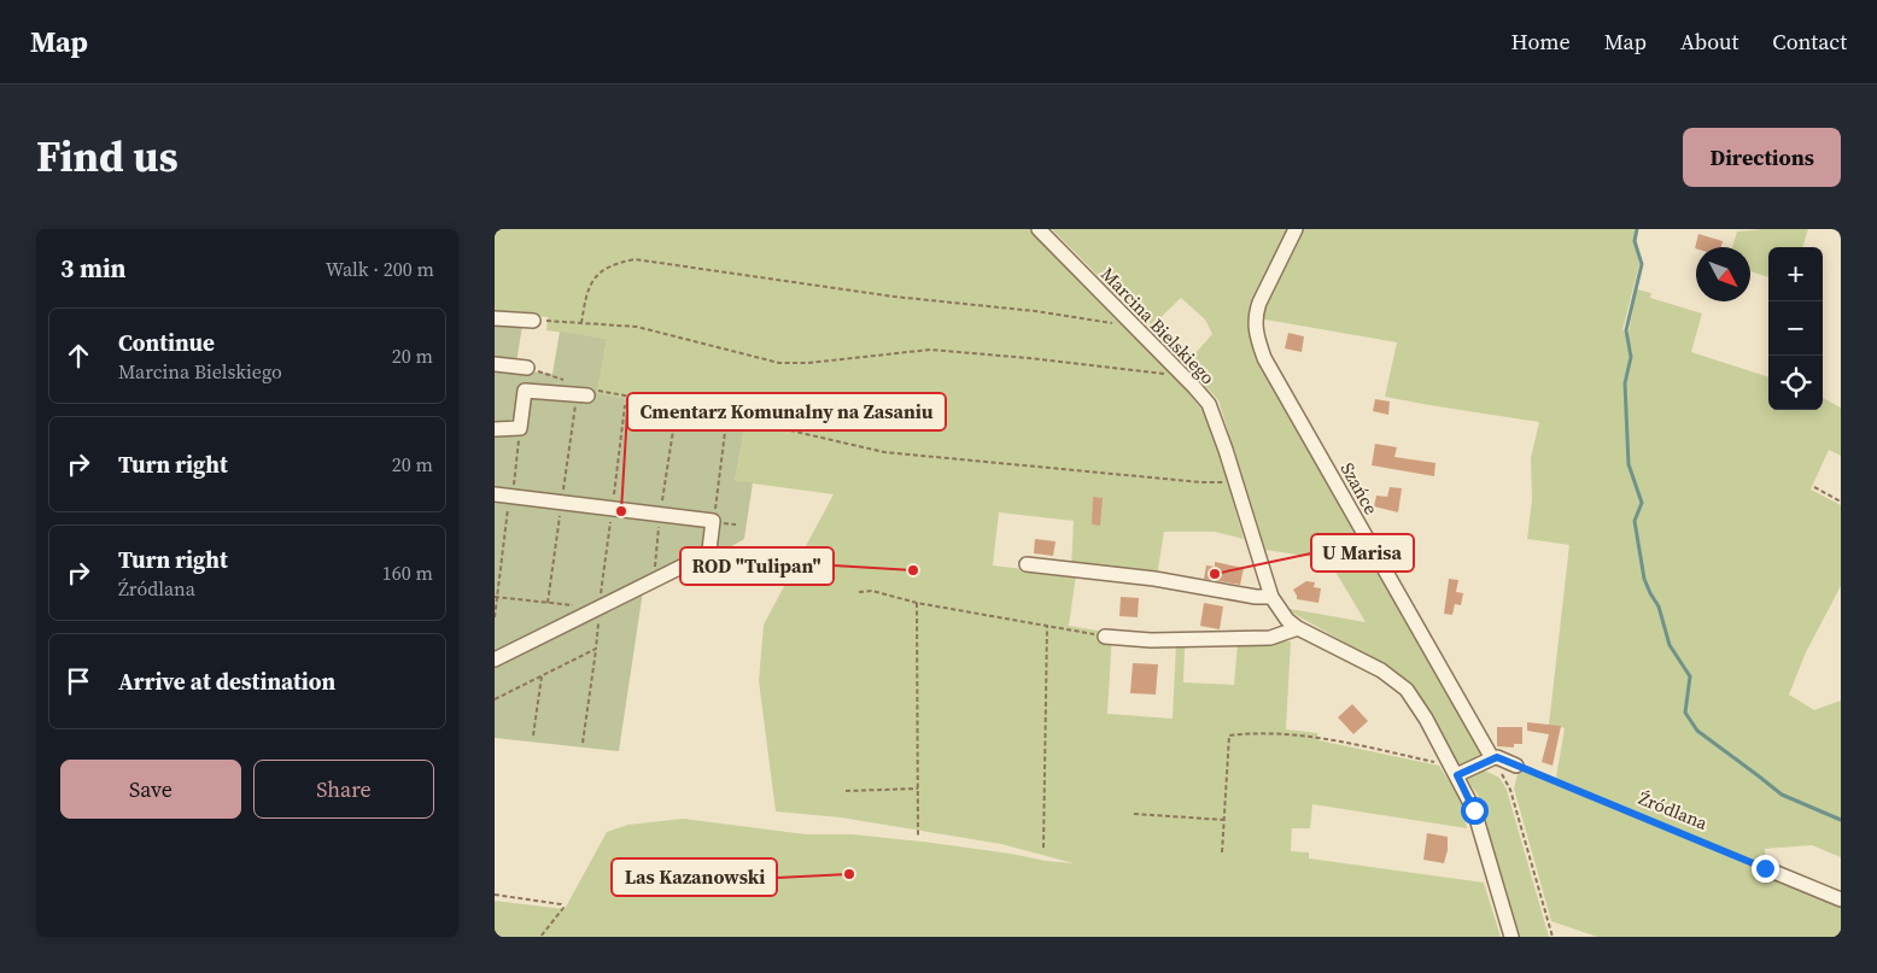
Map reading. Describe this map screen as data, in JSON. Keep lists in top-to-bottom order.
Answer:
{
  "streets": {
    "street": ["Marcina Bielskiego", "Szańce"],
    "path": ["Źródlana"]
  },
  "places": [
    "Cmentarz Komunalny na Zasaniu",
    "ROD \"Tulipan\"",
    "U Marisa",
    "Las Kazanowski"
  ],
  "north": "bottom right",
  "page": {
    "header": "Map",
    "nav": [
      "Home",
      "Map",
      "About",
      "Contact"
    ],
    "title": "Find us",
    "buttons": [
      "Directions",
      ["Save", "Share"]
    ],
    "heading": ["3 min", "Walk · 200 m"],
    "map_buttons": ["+", "−"],
    "list": [
      ["Continue", "Marcina Bielskiego", "20 m"],
      ["Turn right", "20 m"],
      ["Turn right", "Źródlana", "160 m"],
      "Arrive at destination"
    ]
  }
}
